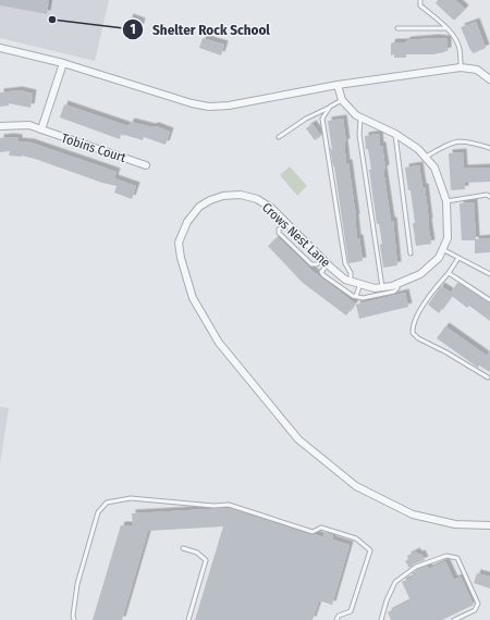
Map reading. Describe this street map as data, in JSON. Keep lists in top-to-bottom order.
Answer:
{
  "streets": {
    "street": ["Tobins Court", "Crows Nest Lane"]
  },
  "places": ["Shelter Rock School"]
}
